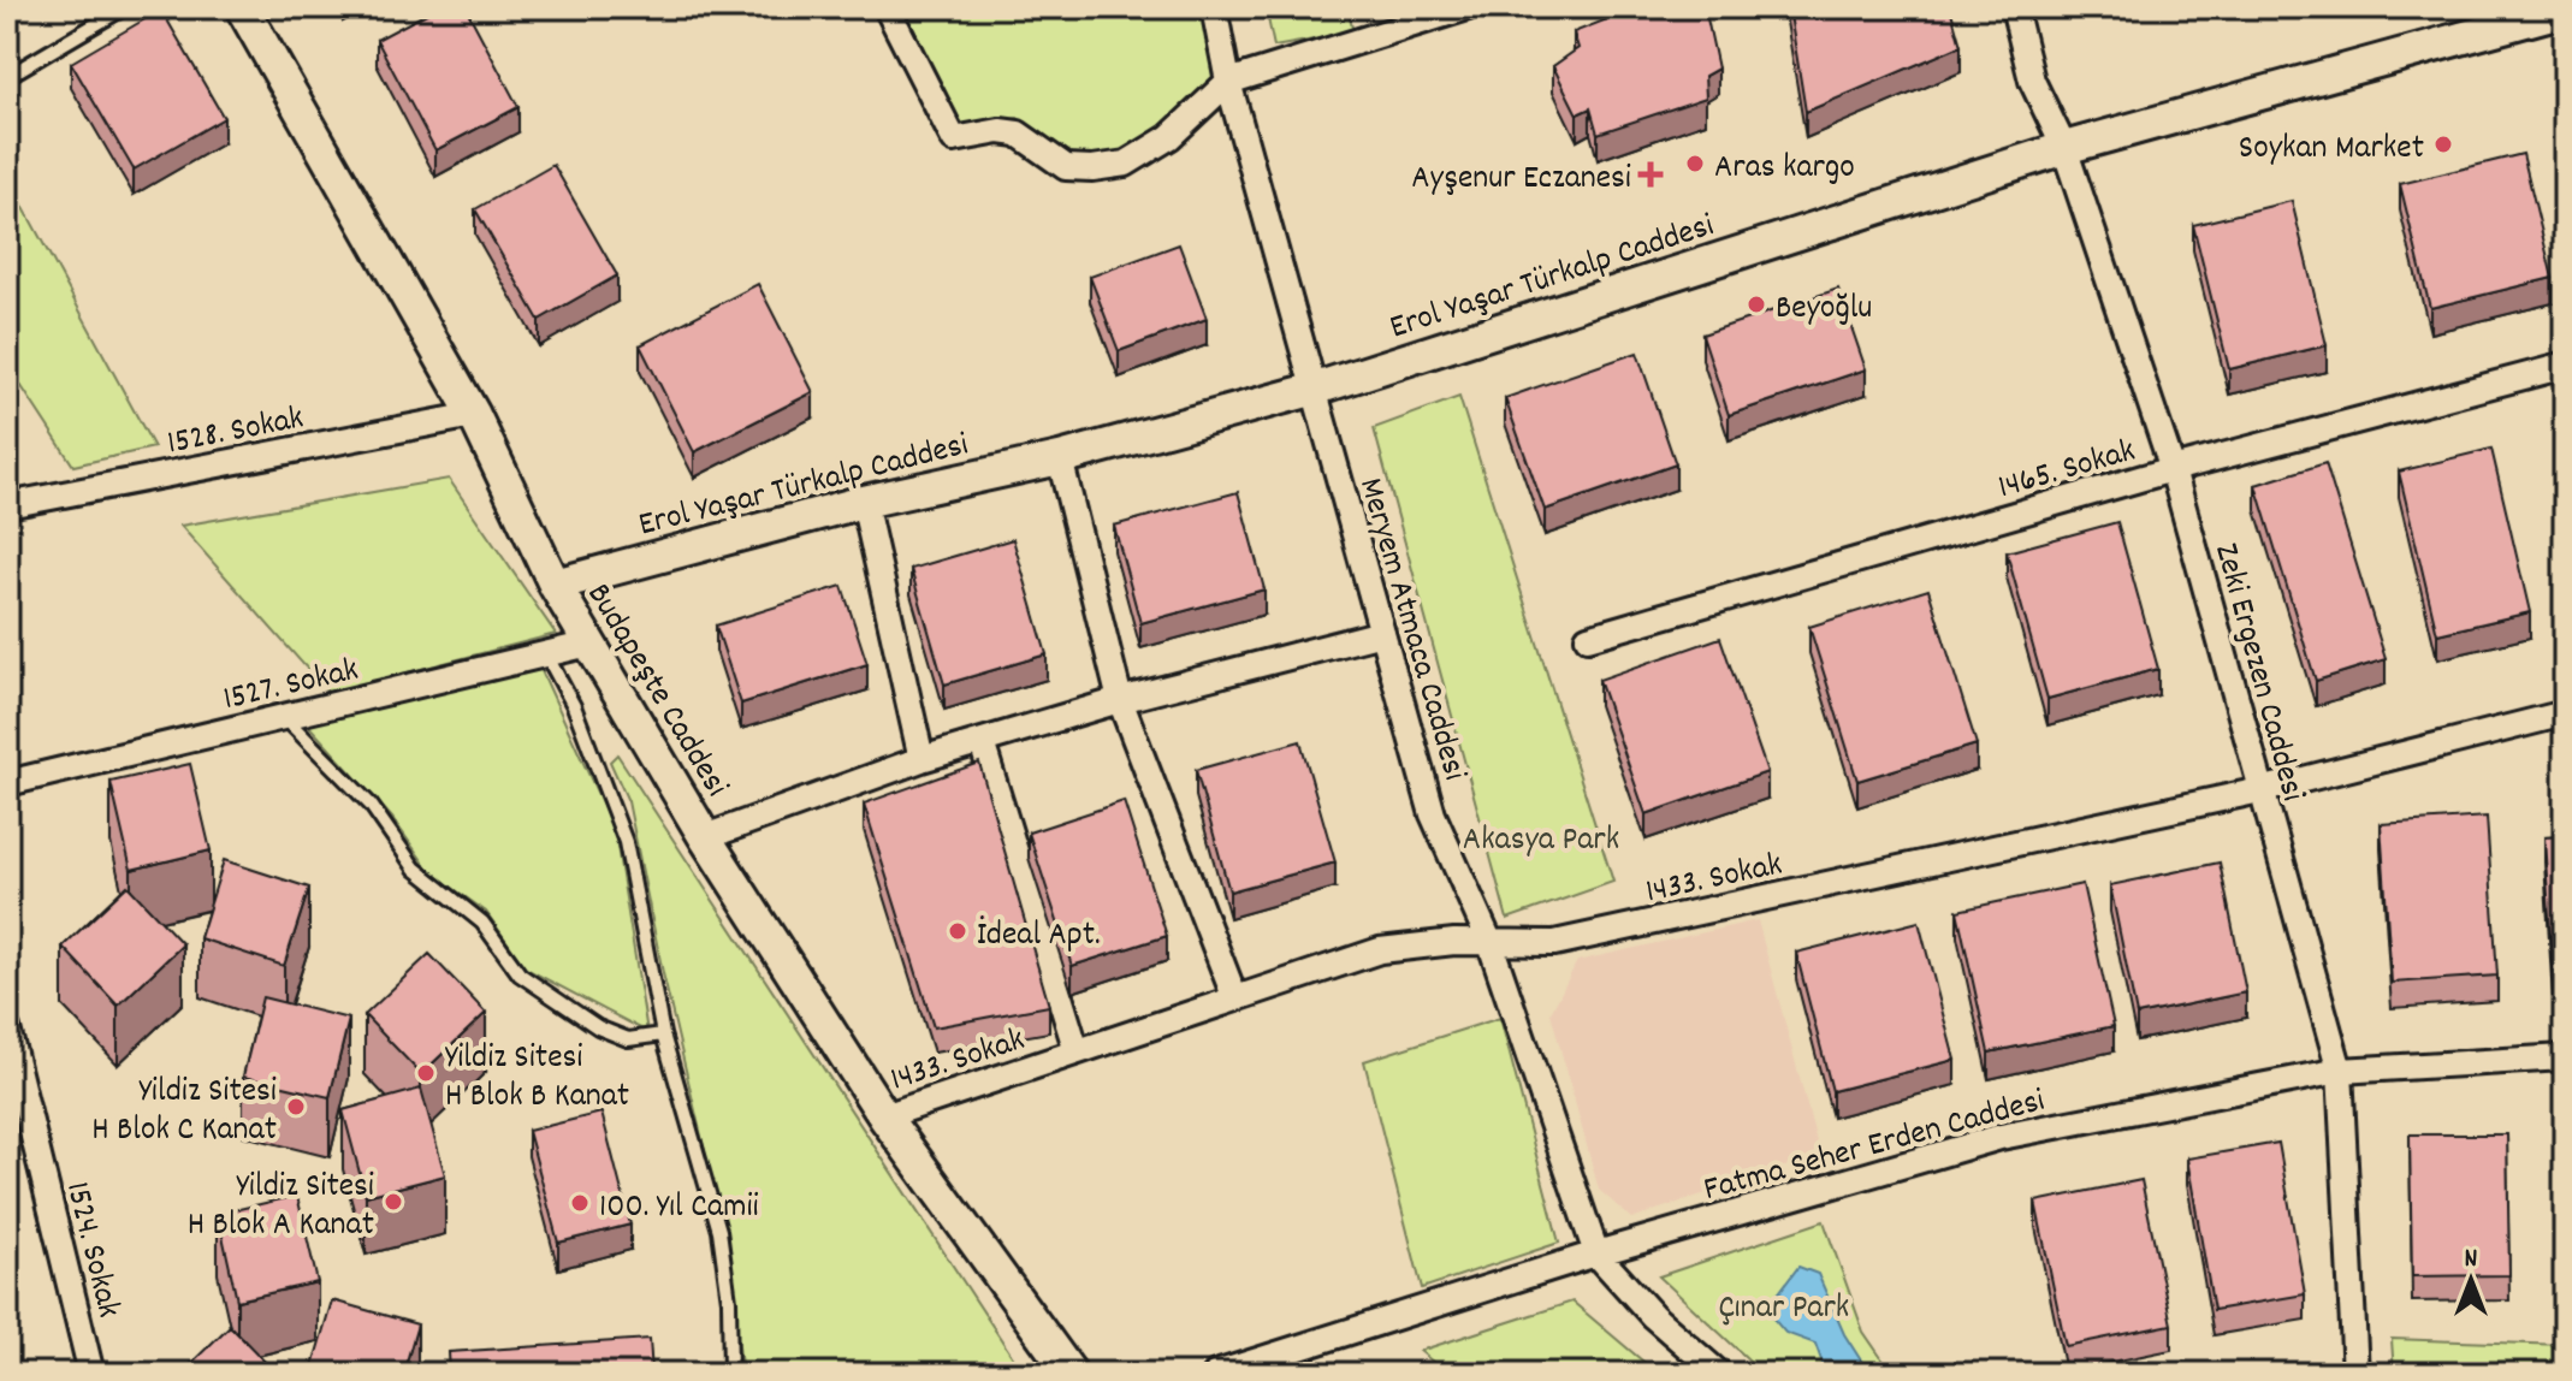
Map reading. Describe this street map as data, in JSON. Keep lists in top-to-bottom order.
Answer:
{
  "streets": {
    "street": [
      "Erol Yaşar Türkalp Caddesi",
      "1528. Sokak",
      "1465. Sokak",
      "Meryem Atmaca Caddesi",
      "Zeki Ergezen Caddesi",
      "1527. Sokak",
      "Budapeşte Caddesi",
      "1433. Sokak",
      "Fatma Seher Erden Caddesi",
      "1524. Sokak"
    ]
  },
  "crossings": [
    ["Erol Yaşar Türkalp Caddesi", "Meryem Atmaca Caddesi"],
    ["Erol Yaşar Türkalp Caddesi", "Zeki Ergezen Caddesi"],
    ["Erol Yaşar Türkalp Caddesi", "Budapeşte Caddesi"],
    ["1528. Sokak", "Budapeşte Caddesi"],
    ["1465. Sokak", "Zeki Ergezen Caddesi"],
    ["Meryem Atmaca Caddesi", "1433. Sokak"],
    ["Meryem Atmaca Caddesi", "Fatma Seher Erden Caddesi"],
    ["Zeki Ergezen Caddesi", "1433. Sokak"],
    ["Zeki Ergezen Caddesi", "Fatma Seher Erden Caddesi"],
    ["1527. Sokak", "Budapeşte Caddesi"],
    ["Budapeşte Caddesi", "1433. Sokak"]
  ],
  "parks": ["Akasya Park", "Çınar Park"],
  "places": {
    "other": [
      "Soykan Market",
      "Aras kargo",
      "Beyoğlu",
      "İdeal Apt.",
      "Yildiz Sitesi H Blok B Kanat",
      "Yildiz Sitesi H Blok C Kanat",
      "Yildiz Sitesi H Blok A Kanat",
      "100. Yıl Camii"
    ],
    "health": ["Ayşenur Eczanesi"]
  },
  "north": "top"
}
